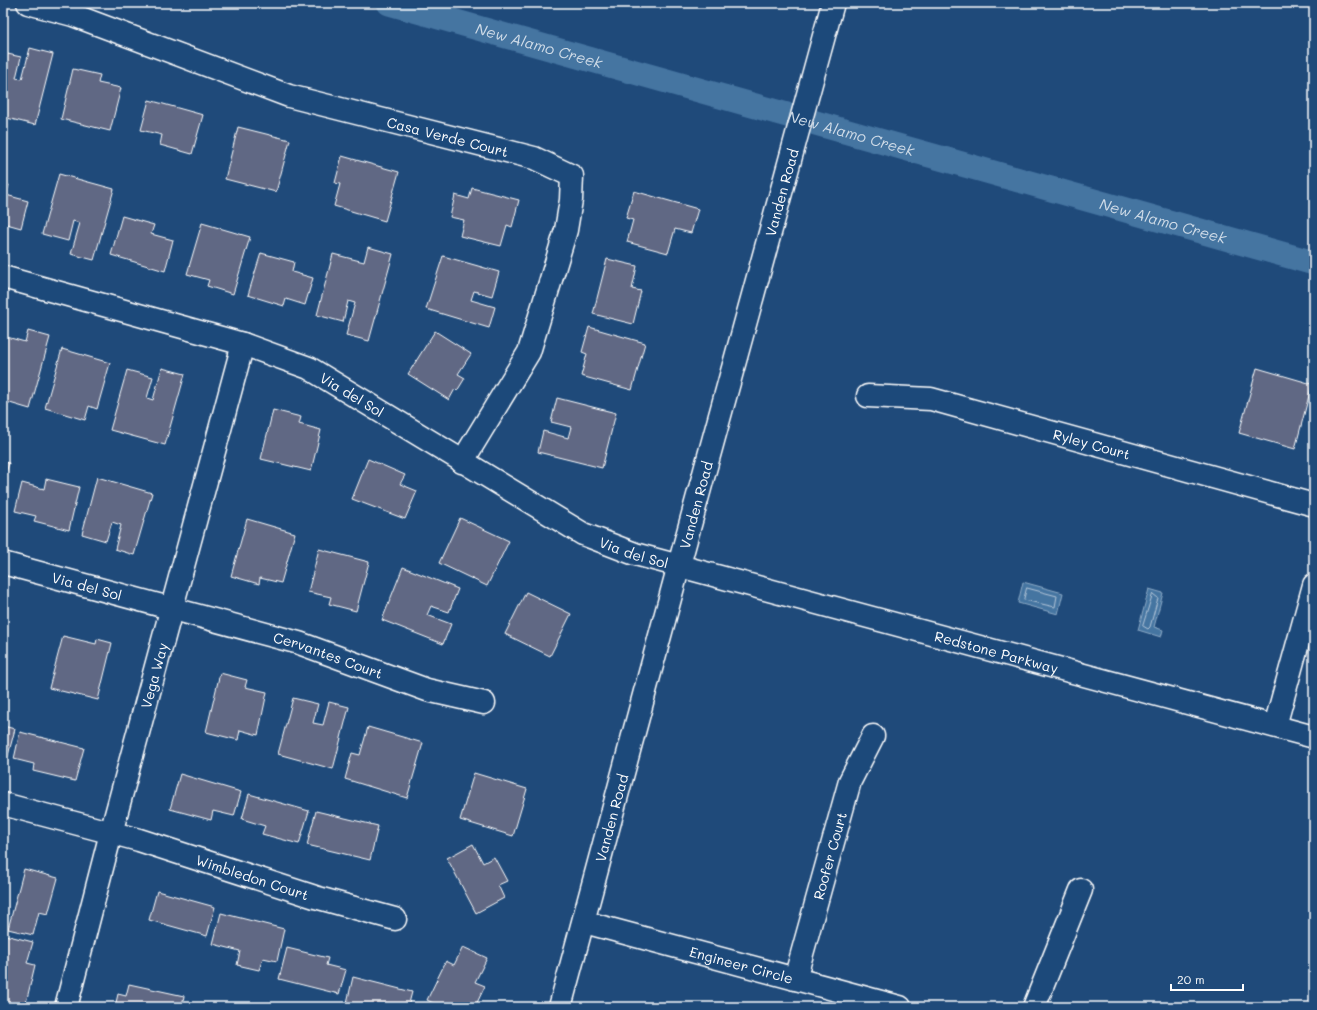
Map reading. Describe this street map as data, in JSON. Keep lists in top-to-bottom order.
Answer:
{
  "streets": {
    "street": [
      "Casa Verde Court",
      "Vanden Road",
      "Via del Sol",
      "Ryley Court",
      "Redstone Parkway",
      "Cervantes Court",
      "Vega Way",
      "Roofer Court",
      "Wimbledon Court",
      "Engineer Circle"
    ]
  },
  "crossings": [
    ["Casa Verde Court", "Via del Sol"],
    ["Vanden Road", "Via del Sol"],
    ["Vanden Road", "Redstone Parkway"],
    ["Vanden Road", "Engineer Circle"],
    ["Via del Sol", "Redstone Parkway"],
    ["Via del Sol", "Cervantes Court"],
    ["Via del Sol", "Vega Way"],
    ["Cervantes Court", "Vega Way"],
    ["Vega Way", "Wimbledon Court"],
    ["Roofer Court", "Engineer Circle"]
  ],
  "water": ["New Alamo Creek"],
  "scale_bar": "20 m"
}
